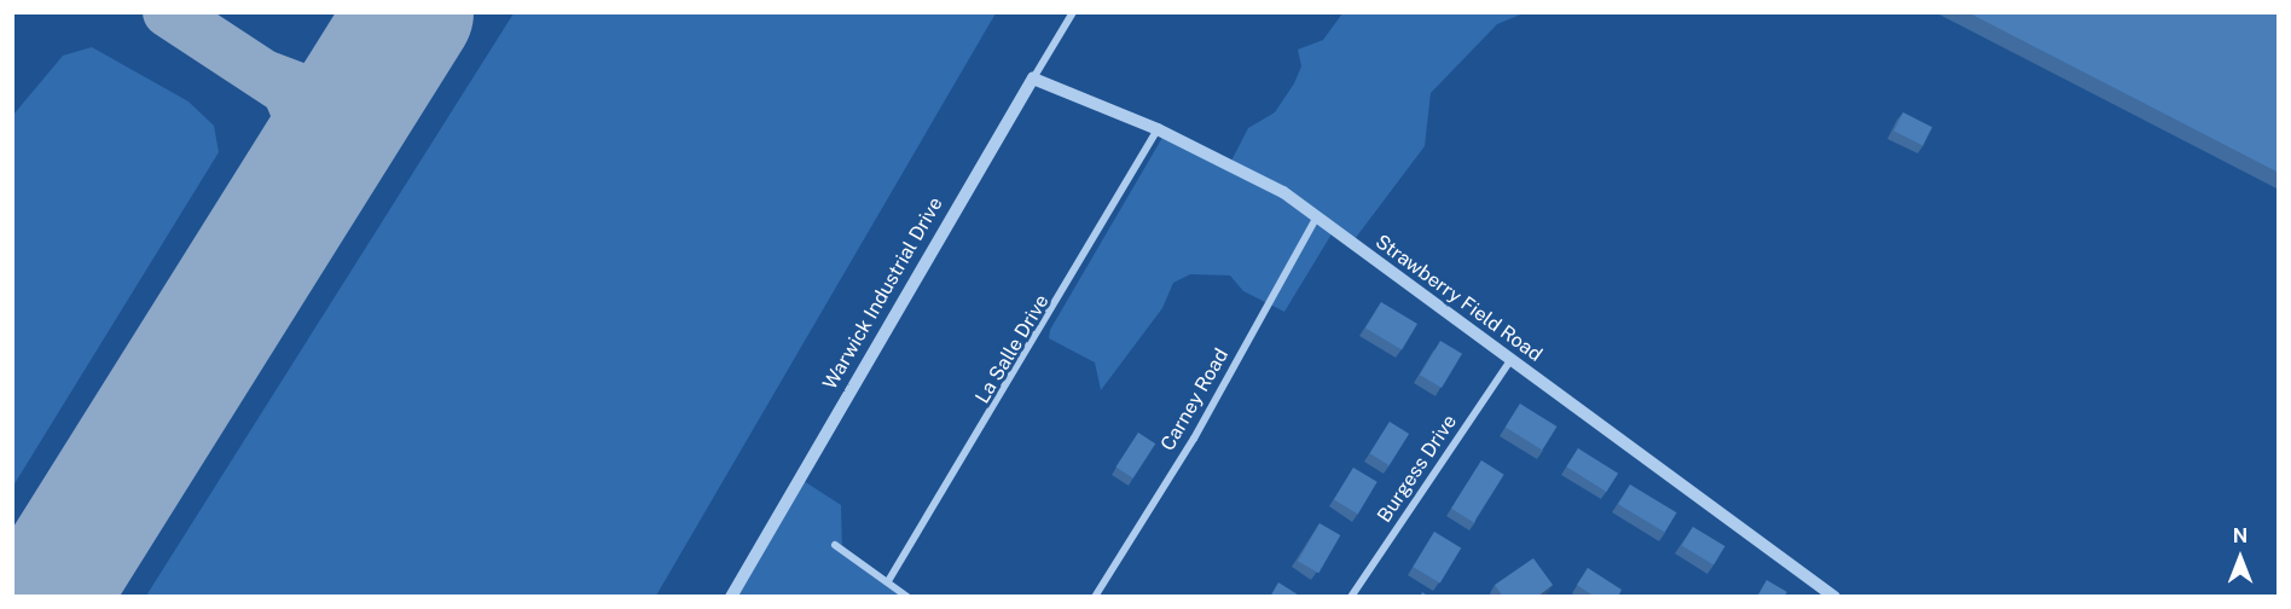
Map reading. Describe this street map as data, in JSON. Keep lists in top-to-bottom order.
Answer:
{
  "streets": {
    "street": [
      "Warwick Industrial Drive",
      "Strawberry Field Road",
      "La Salle Drive",
      "Carney Road",
      "Burgess Drive"
    ]
  },
  "crossings": [
    ["Warwick Industrial Drive", "Strawberry Field Road"],
    ["Strawberry Field Road", "La Salle Drive"],
    ["Strawberry Field Road", "Carney Road"],
    ["Strawberry Field Road", "Burgess Drive"]
  ],
  "north": "top"
}
